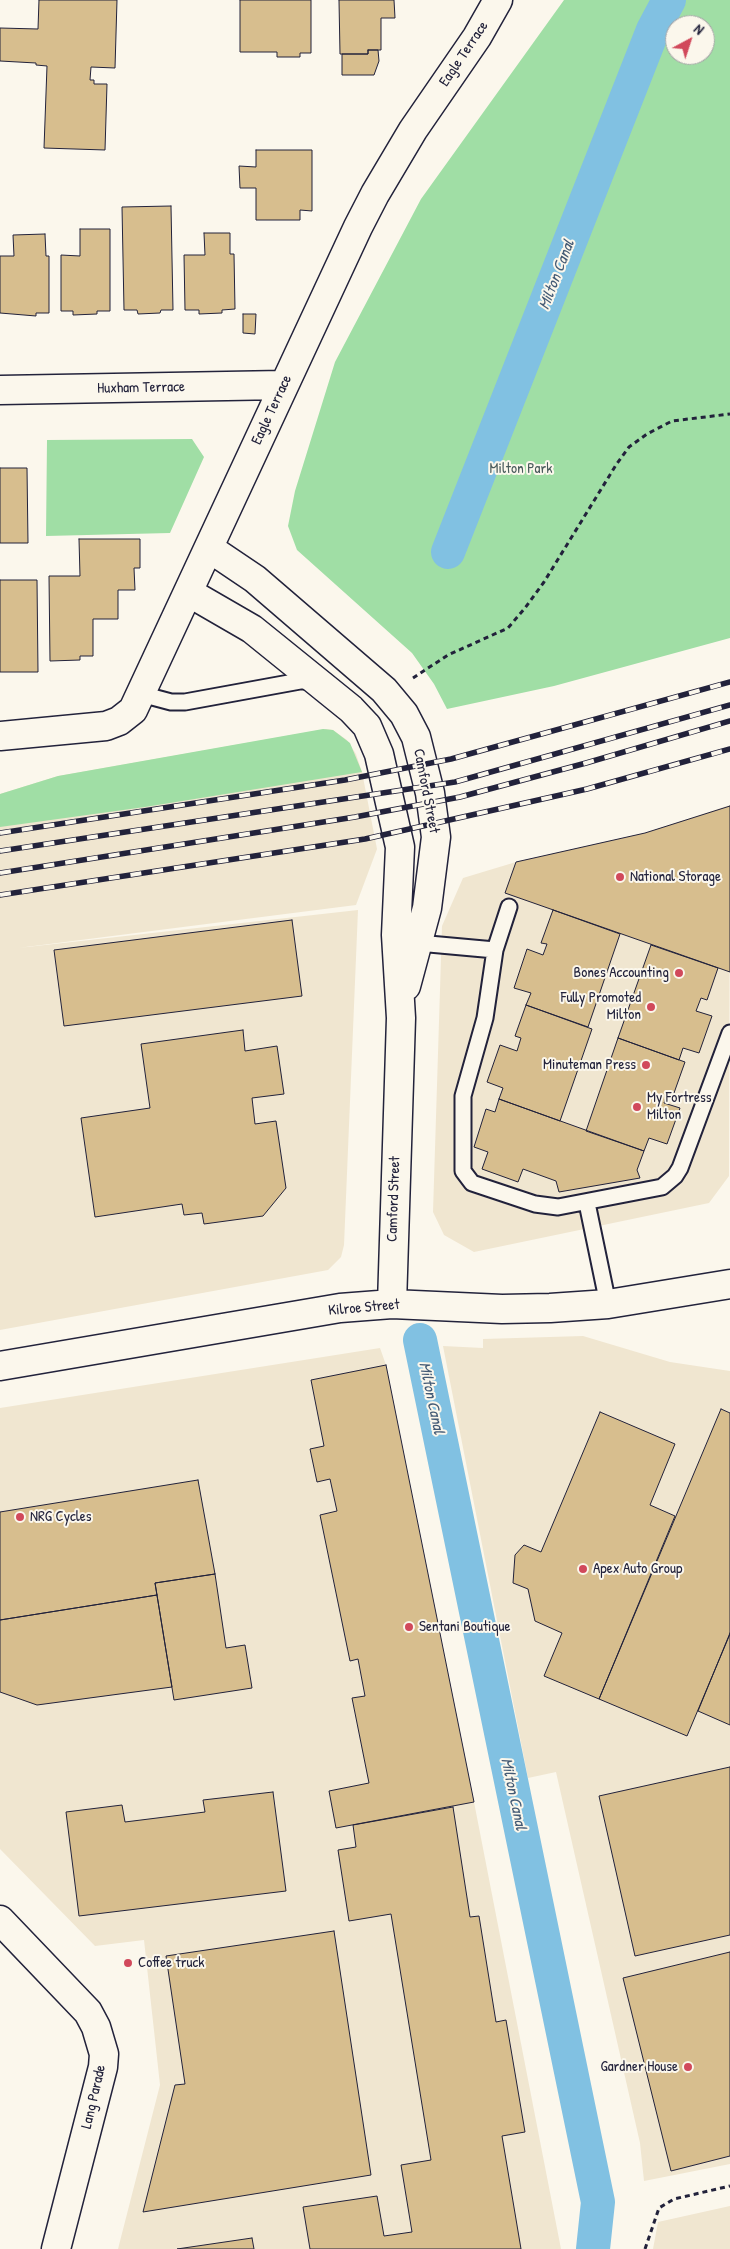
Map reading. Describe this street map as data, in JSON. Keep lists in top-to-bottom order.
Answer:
{
  "streets": {
    "street": [
      "Eagle Terrace",
      "Huxham Terrace",
      "Camford Street",
      "Kilroe Street",
      "Lang Parade"
    ]
  },
  "crossings": [
    ["Eagle Terrace", "Huxham Terrace"],
    ["Eagle Terrace", "Camford Street"],
    ["Camford Street", "Kilroe Street"]
  ],
  "water": ["Milton Canal"],
  "parks": ["Milton Park"],
  "places": [
    "National Storage",
    "Bones Accounting",
    "Fully Promoted Milton",
    "Minuteman Press",
    "My Fortress Milton",
    "NRG Cycles",
    "Apex Auto Group",
    "Sentani Boutique",
    "Coffee truck",
    "Gardner House"
  ],
  "north": "top right"
}
